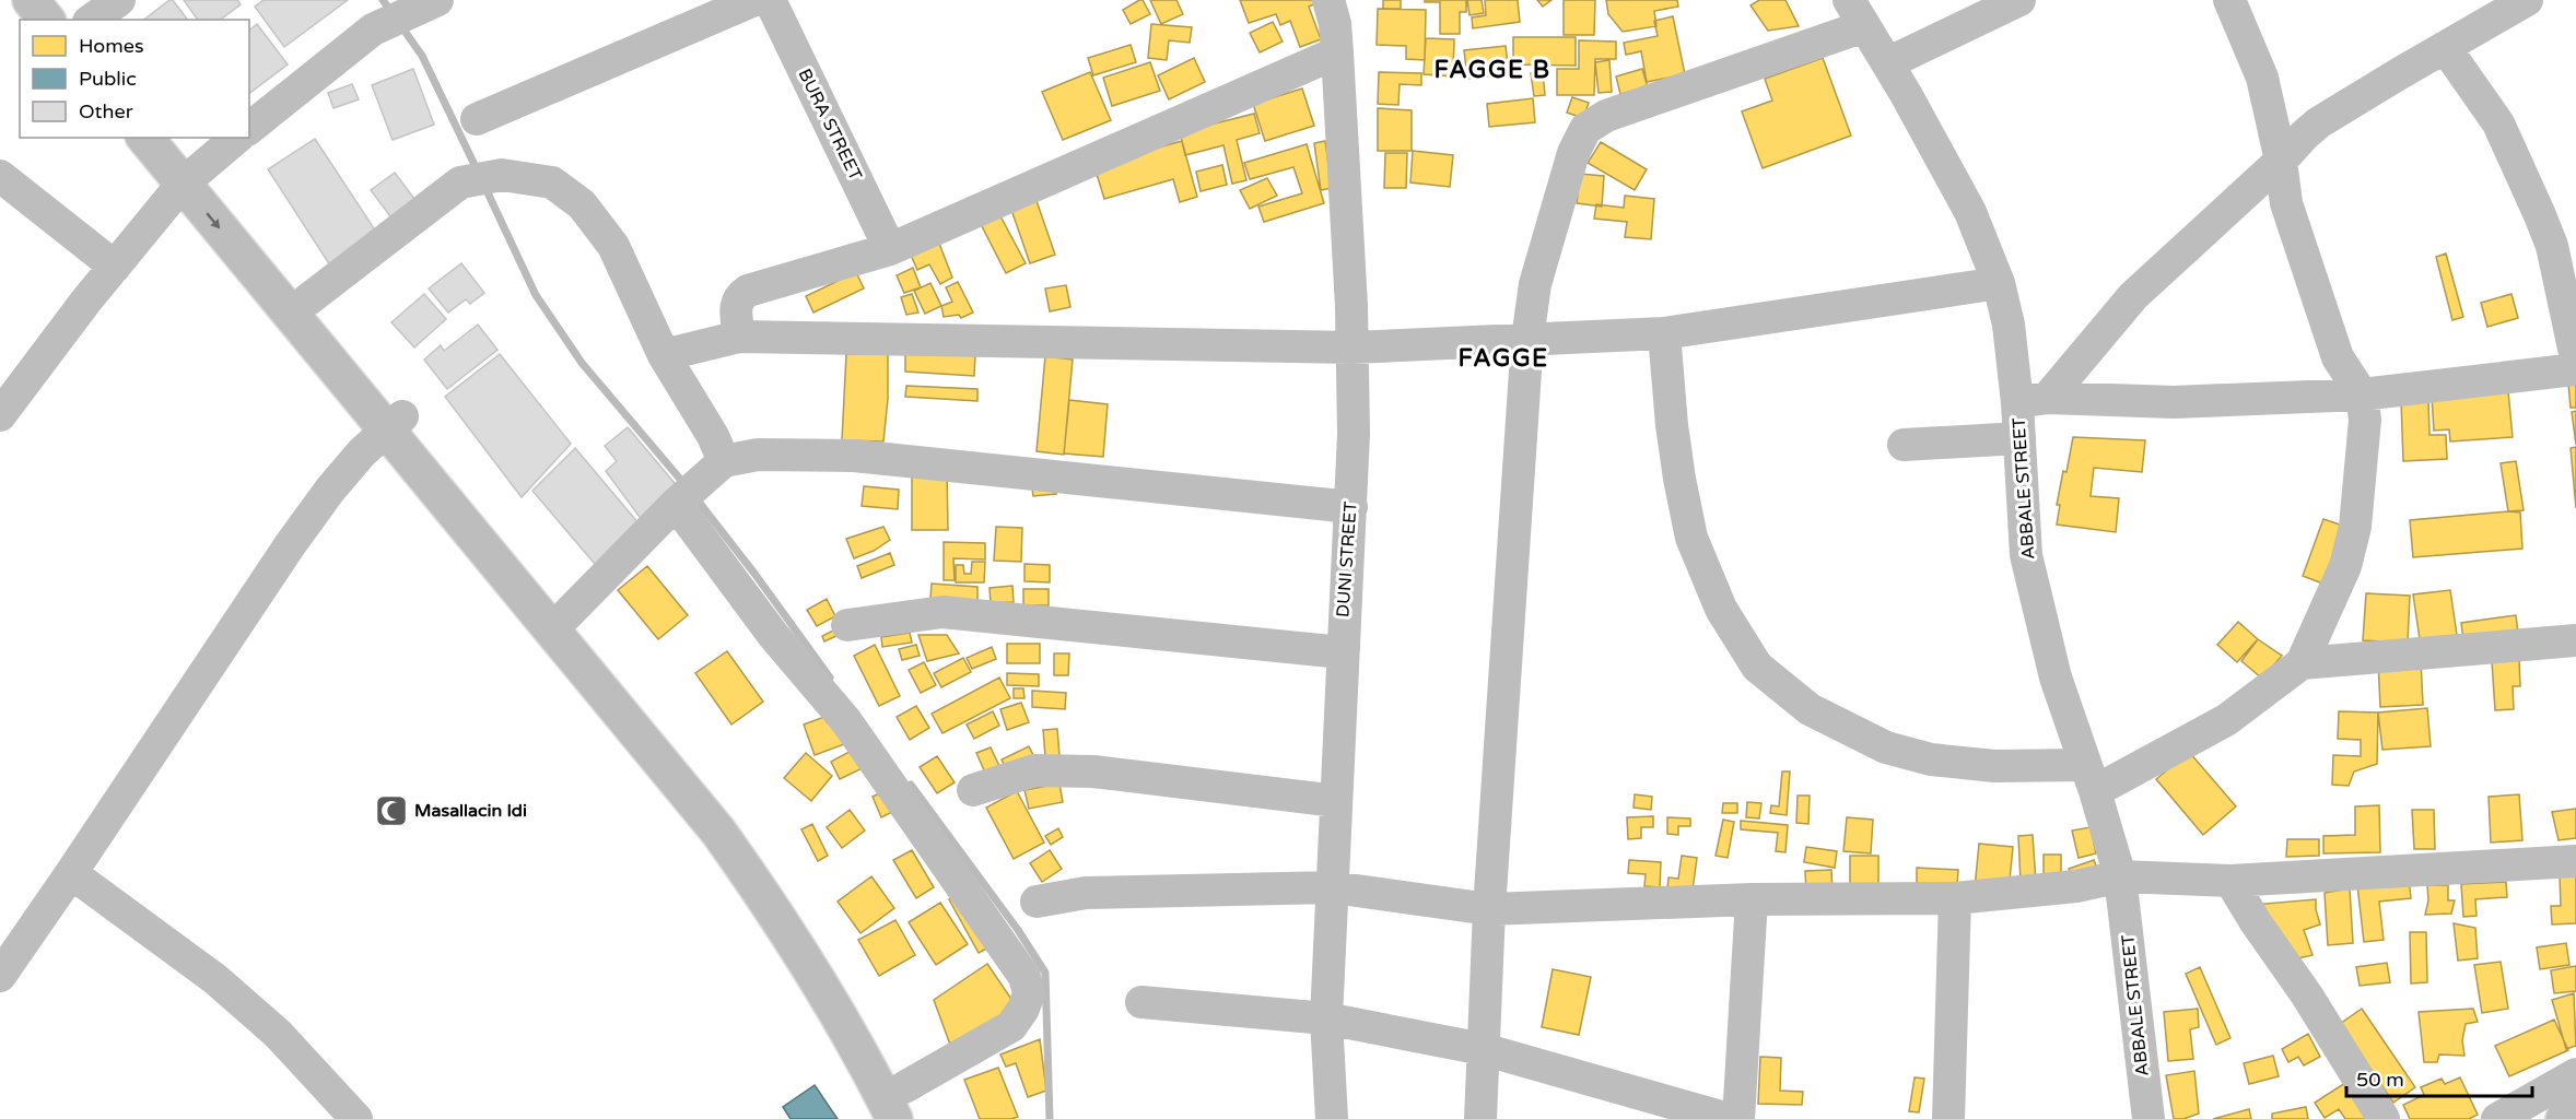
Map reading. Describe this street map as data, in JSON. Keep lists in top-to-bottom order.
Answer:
{
  "streets": {
    "street": ["BURA STREET", "ABBALE STREET", "DUNI STREET"]
  },
  "districts": ["FAGGE B", "FAGGE"],
  "places": {
    "mosque": ["Masallacin Idi"]
  },
  "legend": ["Homes", "Public", "Other"],
  "scale_bar": "50 m"
}
